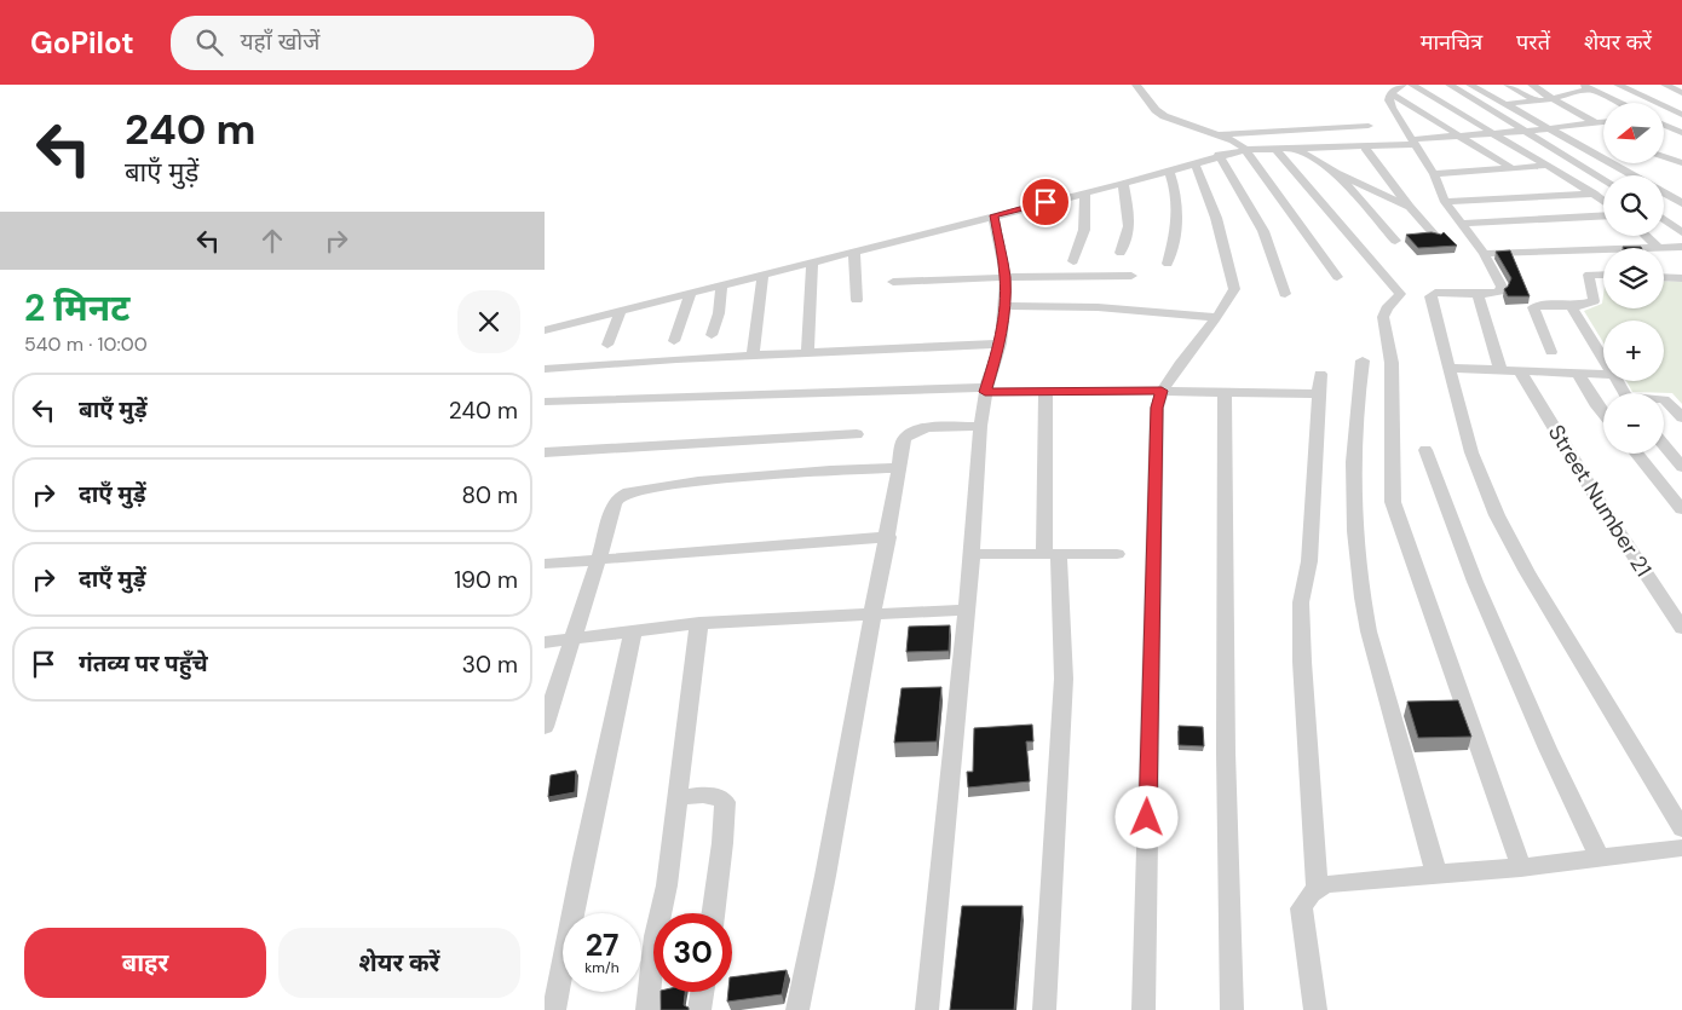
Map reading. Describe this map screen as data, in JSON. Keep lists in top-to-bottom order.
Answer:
{
  "streets": {
    "street": ["Street Number 21"]
  },
  "north": "left",
  "page": {
    "header": "GoPilot",
    "search": "यहाँ खोजें",
    "nav": ["मानचित्र", "परतें", "शेयर करें"],
    "turn": ["240 m", "बाएँ मुड़ें"],
    "map_buttons": ["+", "−"],
    "heading": ["2 मिनट", "540 m · 10:00"],
    "list": [
      {
        "name": "बाएँ मुड़ें",
        "value": "240 m"
      },
      {
        "name": "दाएँ मुड़ें",
        "value": "80 m"
      },
      {
        "name": "दाएँ मुड़ें",
        "value": "190 m"
      },
      {
        "name": "गंतव्य पर पहुँचे",
        "value": "30 m"
      }
    ],
    "speed": "27 km/h",
    "limit": "30",
    "buttons": ["बाहर", "शेयर करें"]
  }
}
